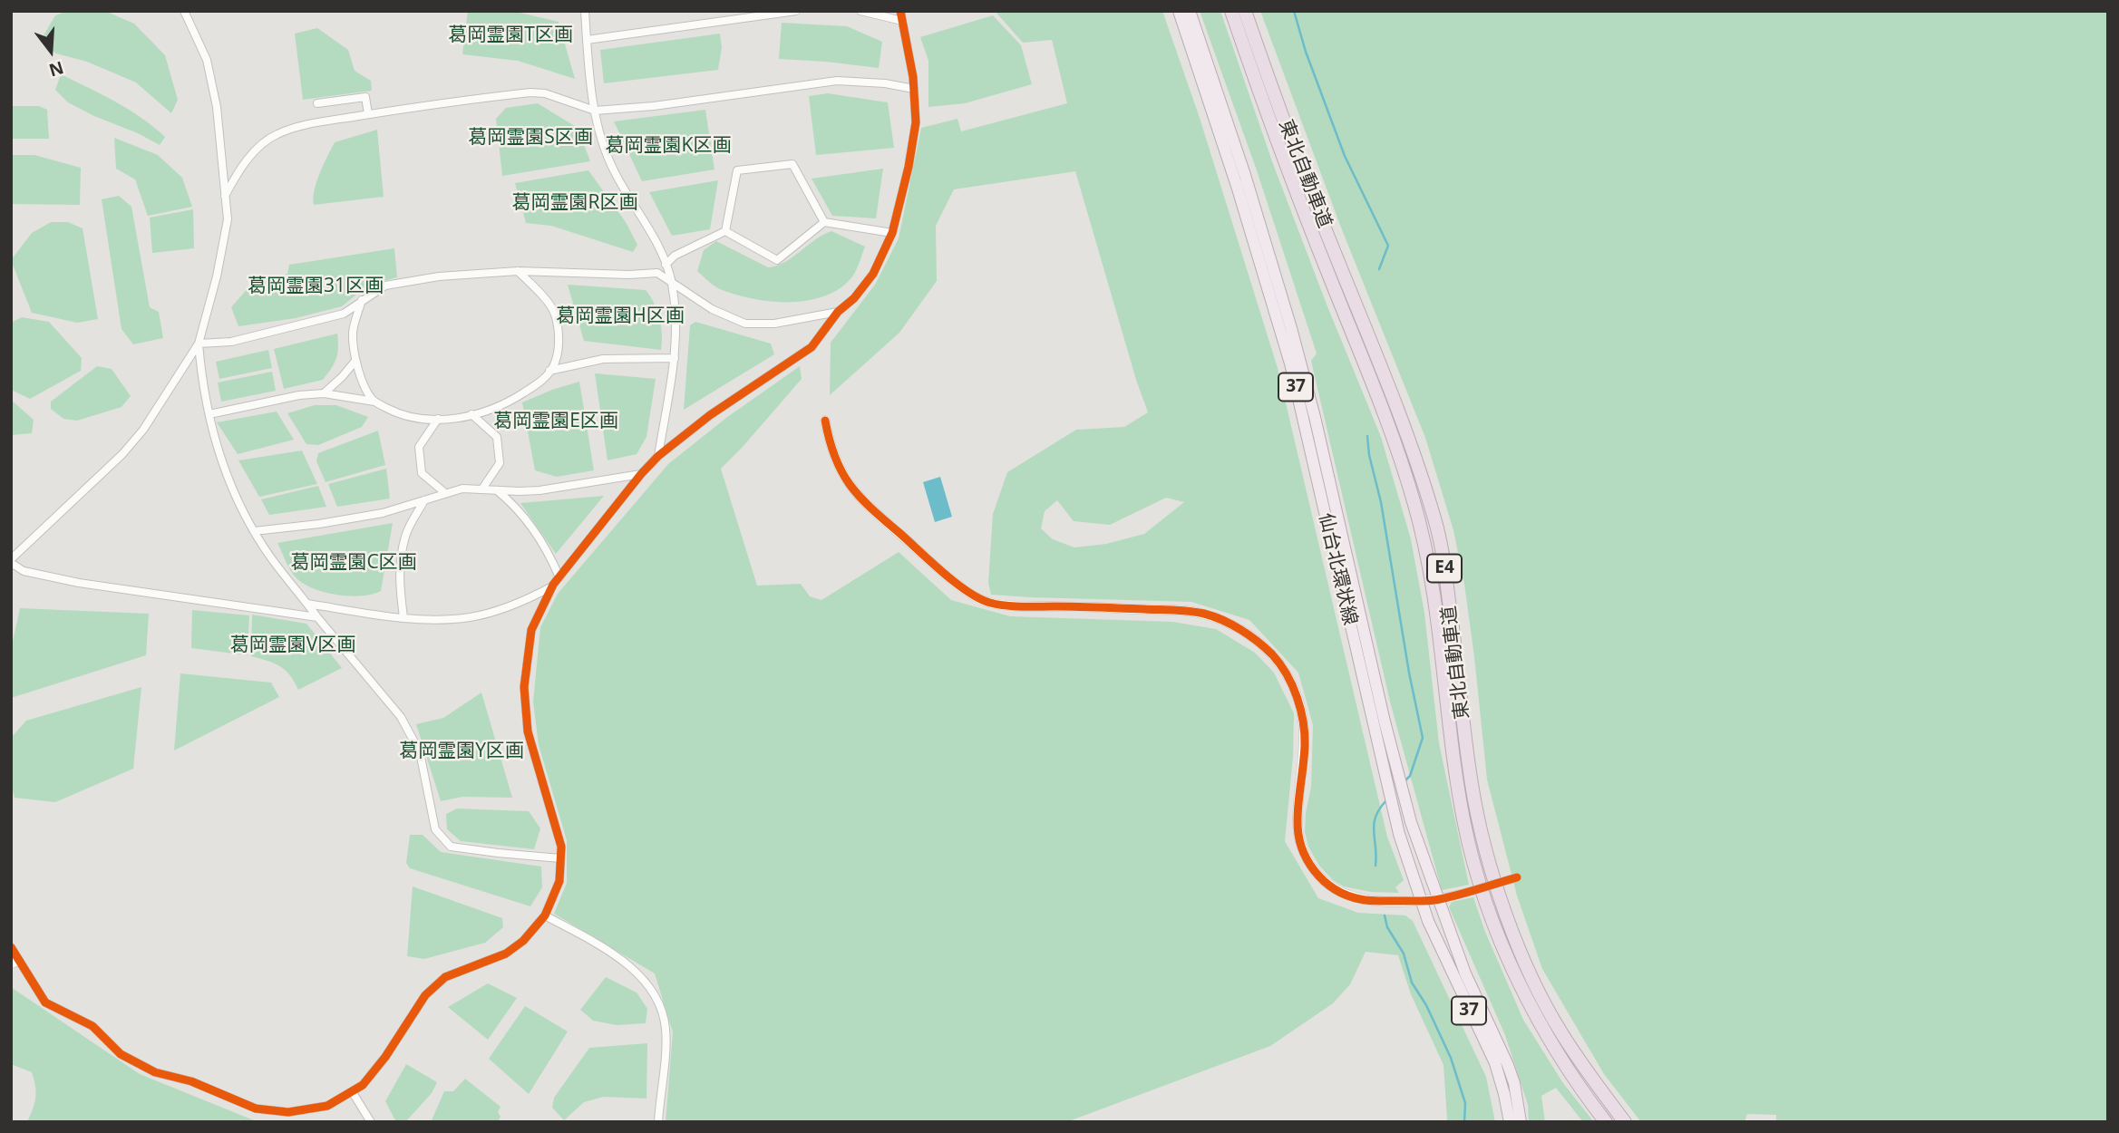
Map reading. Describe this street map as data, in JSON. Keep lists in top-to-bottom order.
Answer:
{
  "streets": {
    "highway": ["東北自動車道", "E4"],
    "main road": ["37", "仙台北環状線"]
  },
  "parks": [
    "葛岡霊園T区画",
    "葛岡霊園S区画",
    "葛岡霊園K区画",
    "葛岡霊園R区画",
    "葛岡霊園31区画",
    "葛岡霊園H区画",
    "葛岡霊園E区画",
    "葛岡霊園C区画",
    "葛岡霊園V区画",
    "葛岡霊園Y区画"
  ],
  "north": "bottom"
}
